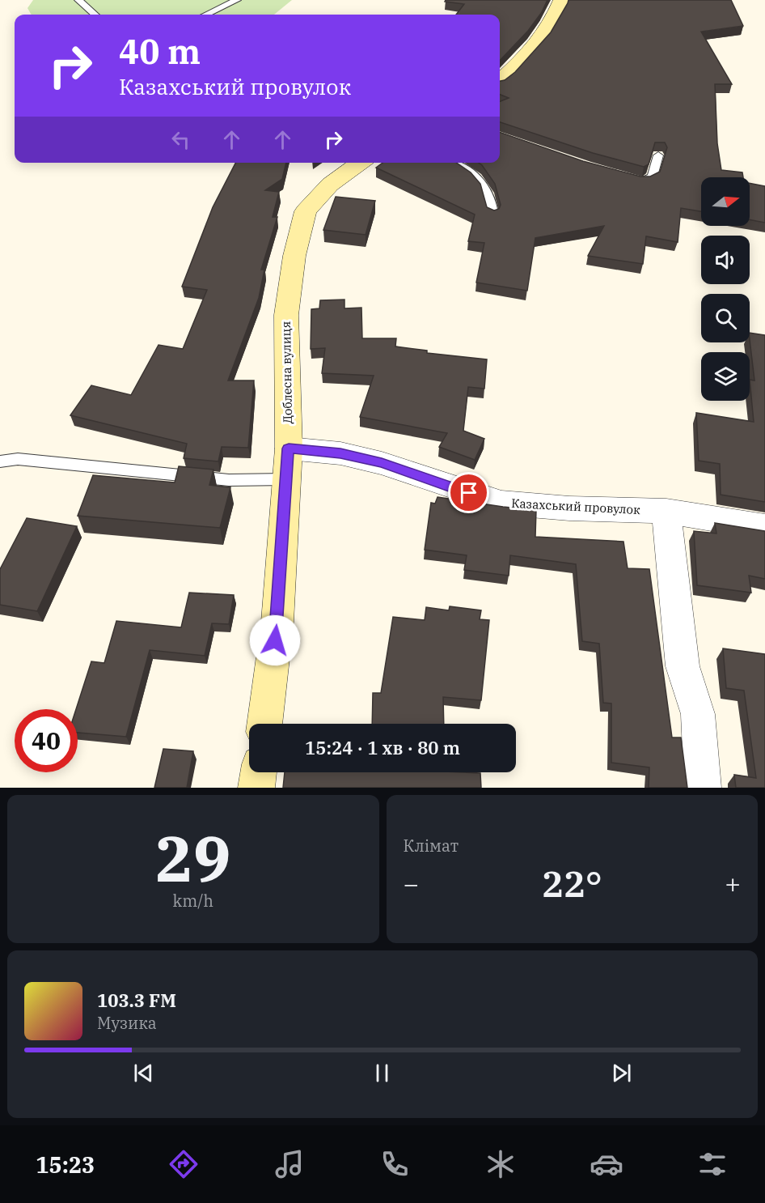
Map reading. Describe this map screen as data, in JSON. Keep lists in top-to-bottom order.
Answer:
{
  "streets": {
    "street": ["Доблесна вулиця", "Казахський провулок"]
  },
  "crossings": [
    ["Доблесна вулиця", "Казахський провулок"]
  ],
  "north": "right",
  "page": {
    "turn": ["40 m", "Казахський провулок"],
    "limit": "40",
    "trip": "15:24 · 1 хв · 80 m",
    "tile": [
      ["29", "km/h"],
      "Клімат"
    ],
    "heat": ["−", "22°", "+"],
    "song": ["103.3 FM", "Музика"],
    "tabs": "15:23"
  }
}
